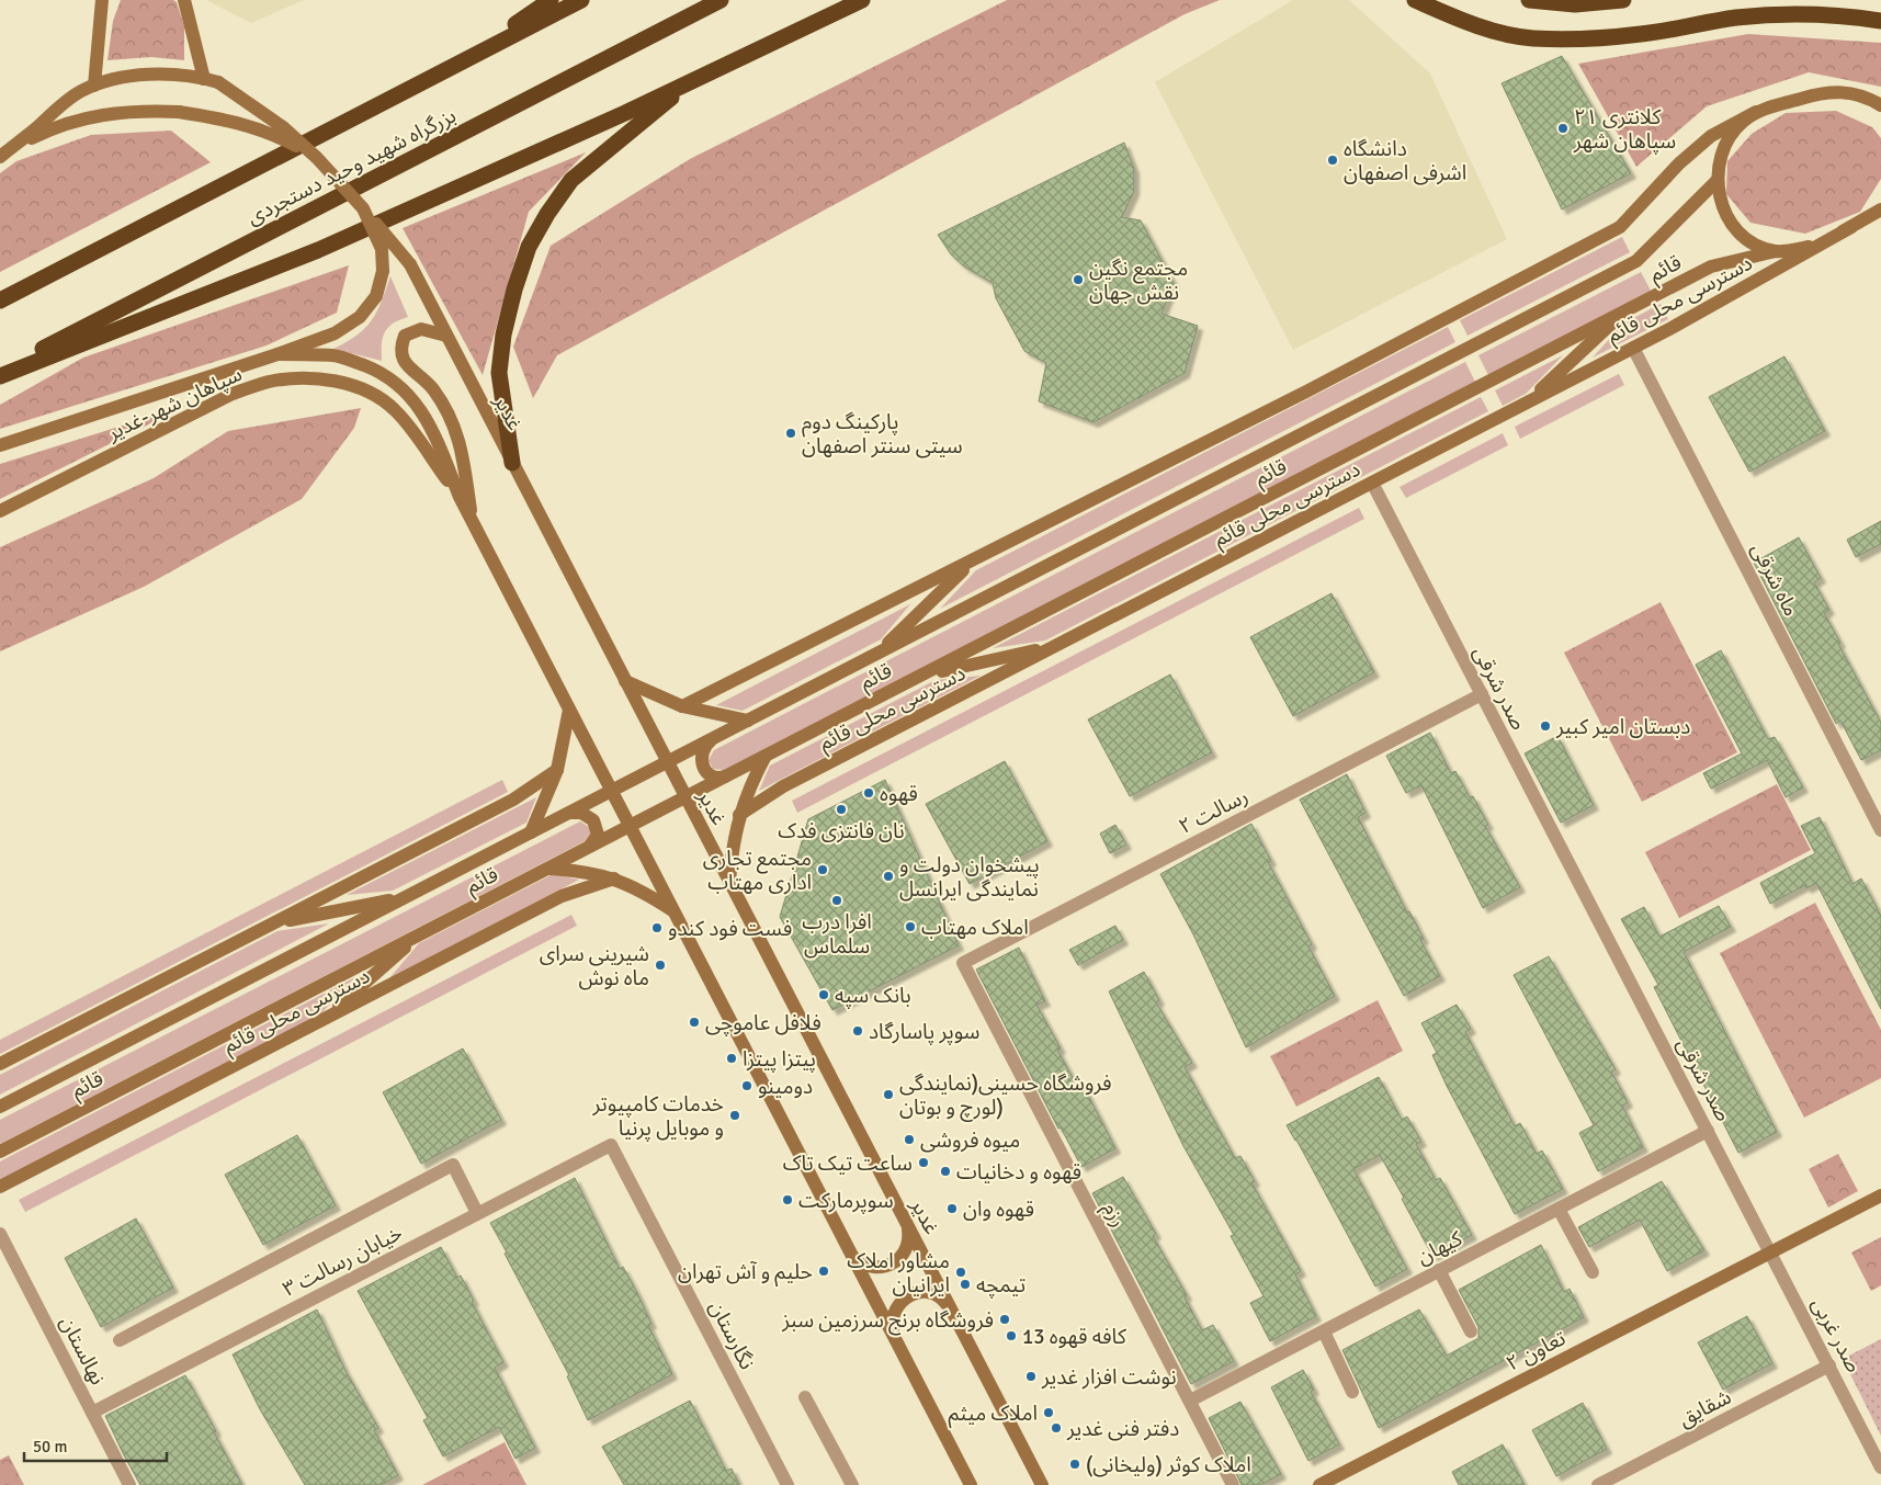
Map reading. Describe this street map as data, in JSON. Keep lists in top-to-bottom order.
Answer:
{
  "streets": {
    "highway": ["بزرگراه شهید وحید دستجردی"],
    "main road": [
      "قائم",
      "دسترسی محلی قائم",
      "سپاهان شهر-غدیر",
      "غدیر",
      "تعاون ۲"
    ],
    "street": [
      "ماه شرقی",
      "صدر شرقی",
      "رسالت ۲",
      "رزم",
      "کیهان",
      "خیابان رسالت ۳",
      "نگارستان",
      "صدر غربی",
      "نهالستان",
      "شقایق"
    ]
  },
  "crossings": [
    ["قائم", "دسترسی محلی قائم"],
    ["قائم", "غدیر"],
    ["دسترسی محلی قائم", "ماه شرقی"],
    ["دسترسی محلی قائم", "صدر شرقی"],
    ["صدر شرقی", "رسالت ۲"],
    ["صدر شرقی", "کیهان"],
    ["صدر شرقی", "صدر غربی"],
    ["صدر شرقی", "تعاون ۲"],
    ["رسالت ۲", "رزم"],
    ["رزم", "کیهان"],
    ["خیابان رسالت ۳", "نگارستان"],
    ["خیابان رسالت ۳", "نهالستان"],
    ["صدر غربی", "تعاون ۲"],
    ["صدر غربی", "شقایق"]
  ],
  "places": [
    "کلانتری ۲۱ سپاهان شهر",
    "دانشگاه اشرفی اصفهان",
    "مجتمع نگین نقش جهان",
    "پارکینگ دوم سیتی سنتر اصفهان",
    "دبستان امیر کبیر",
    "قهوه",
    "نان فانتزی فدک",
    "مجتمع تجاری اداری مهتاب",
    "پیشخوان دولت و نمایندگی ایرانسل",
    "افرا درب سلماس",
    "املاک مهتاب",
    "فست فود کندو",
    "شیرینی سرای ماه نوش",
    "بانک سپه",
    "فلافل عاموچی",
    "سوپر پاسارگاد",
    "پیتزا پیتزا",
    "دومینو",
    "فروشگاه حسینی(نمایندگی لورچ و بوتان)",
    "خدمات کامپیوتر و موبایل پرنیا",
    "میوه فروشی",
    "ساعت تیک تاک",
    "قهوه و دخانیات",
    "سوپرمارکت",
    "قهوه وان",
    "حلیم و آش تهران",
    "مشاور املاک ایرانیان",
    "تیمچه",
    "فروشگاه برنج سرزمین سبز",
    "کافه قهوه 13",
    "نوشت افزار غدیر",
    "املاک میثم",
    "دفتر فنی غدیر",
    "املاک کوثر (ولیخانی)"
  ],
  "scale_bar": "50 m"
}
